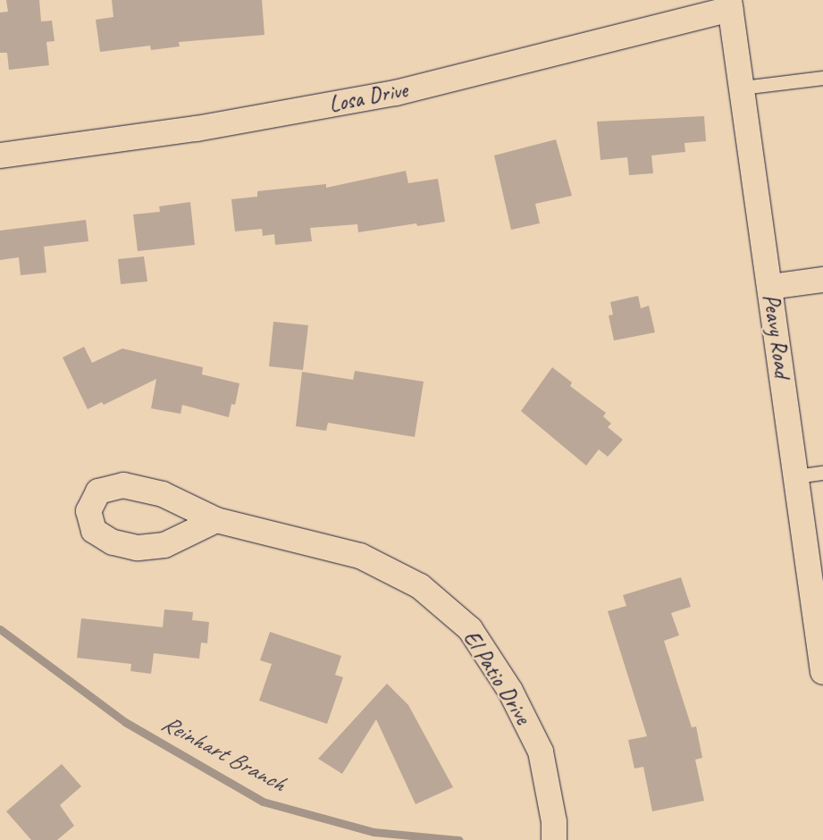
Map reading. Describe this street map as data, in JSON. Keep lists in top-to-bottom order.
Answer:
{
  "streets": {
    "street": ["Losa Drive", "Peavy Road", "El Patio Drive"]
  },
  "crossings": [
    ["Losa Drive", "Peavy Road"]
  ],
  "water": ["Reinhart Branch"]
}
